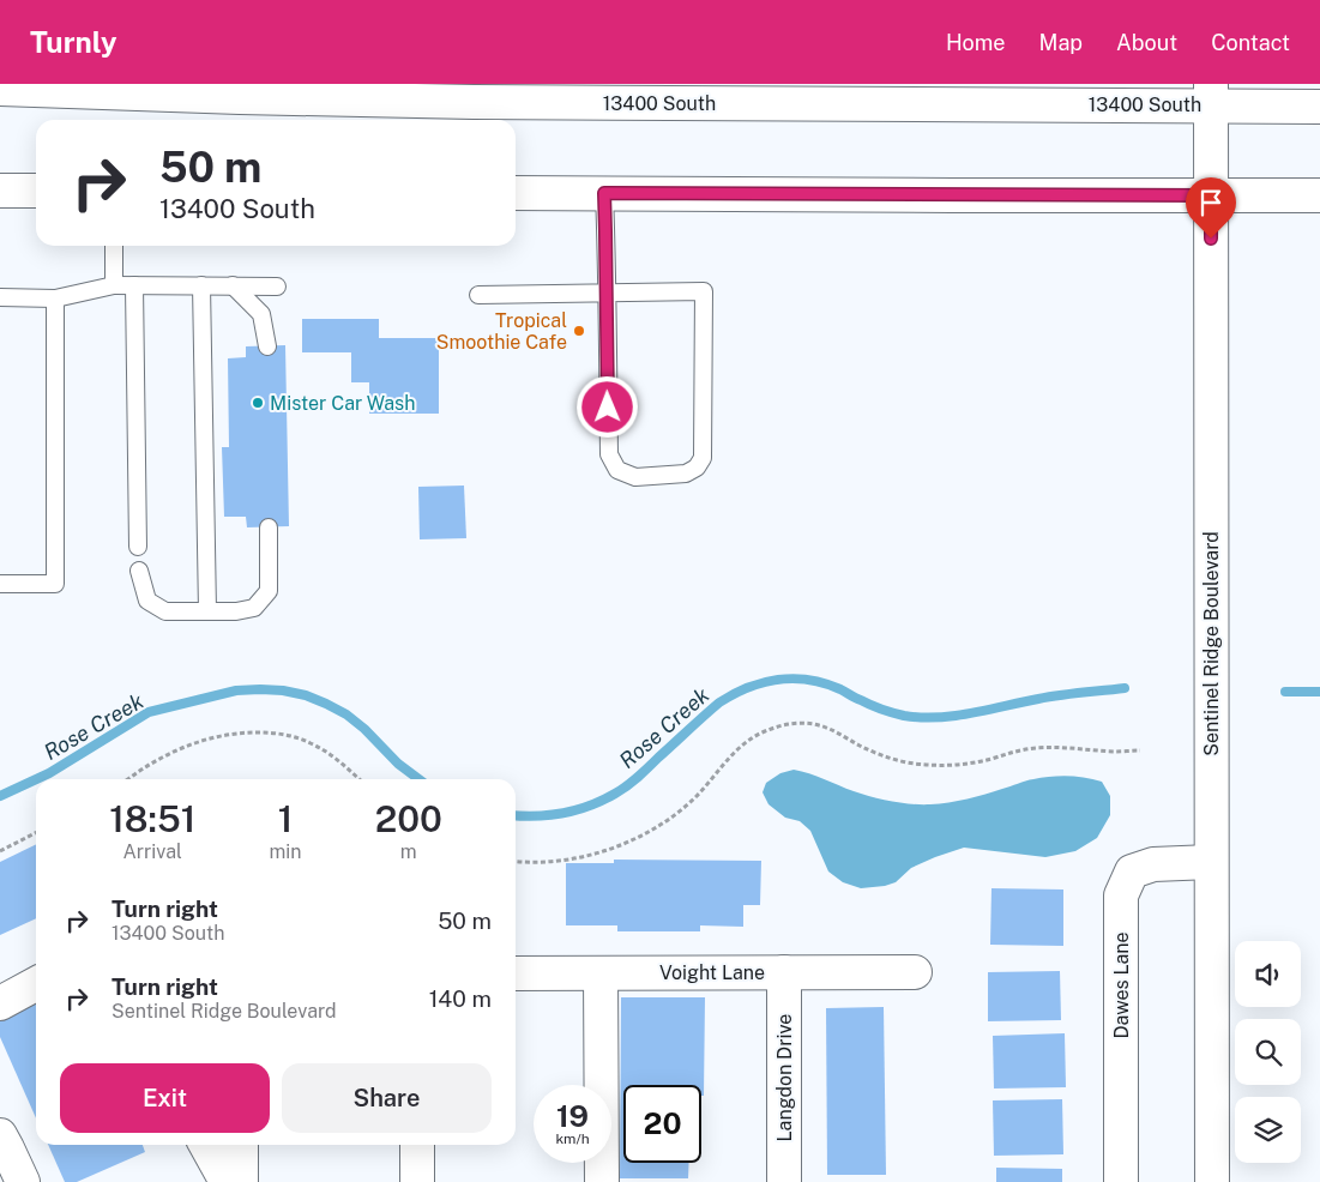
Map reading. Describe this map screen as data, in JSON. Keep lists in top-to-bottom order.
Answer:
{
  "streets": {
    "main road": [
      "13400 South",
      "Sentinel Ridge Boulevard",
      "Voight Lane",
      "Dawes Lane",
      "Langdon Drive"
    ]
  },
  "crossings": [
    ["13400 South", "Sentinel Ridge Boulevard"],
    ["Sentinel Ridge Boulevard", "Dawes Lane"],
    ["Voight Lane", "Langdon Drive"]
  ],
  "water": ["Rose Creek"],
  "places": ["Tropical Smoothie Cafe", "Mister Car Wash"],
  "page": {
    "header": "Turnly",
    "nav": [
      "Home",
      "Map",
      "About",
      "Contact"
    ],
    "turn": ["50 m", "13400 South"],
    "eta": [
      "18:51",
      "Arrival",
      "1",
      "min",
      "200",
      "m"
    ],
    "list": [
      {
        "name": "Turn right",
        "note": "13400 South",
        "value": "50 m"
      },
      {
        "name": "Turn right",
        "note": "Sentinel Ridge Boulevard",
        "value": "140 m"
      }
    ],
    "buttons": ["Exit", "Share"],
    "speed": "19 km/h",
    "limit": "20"
  }
}
